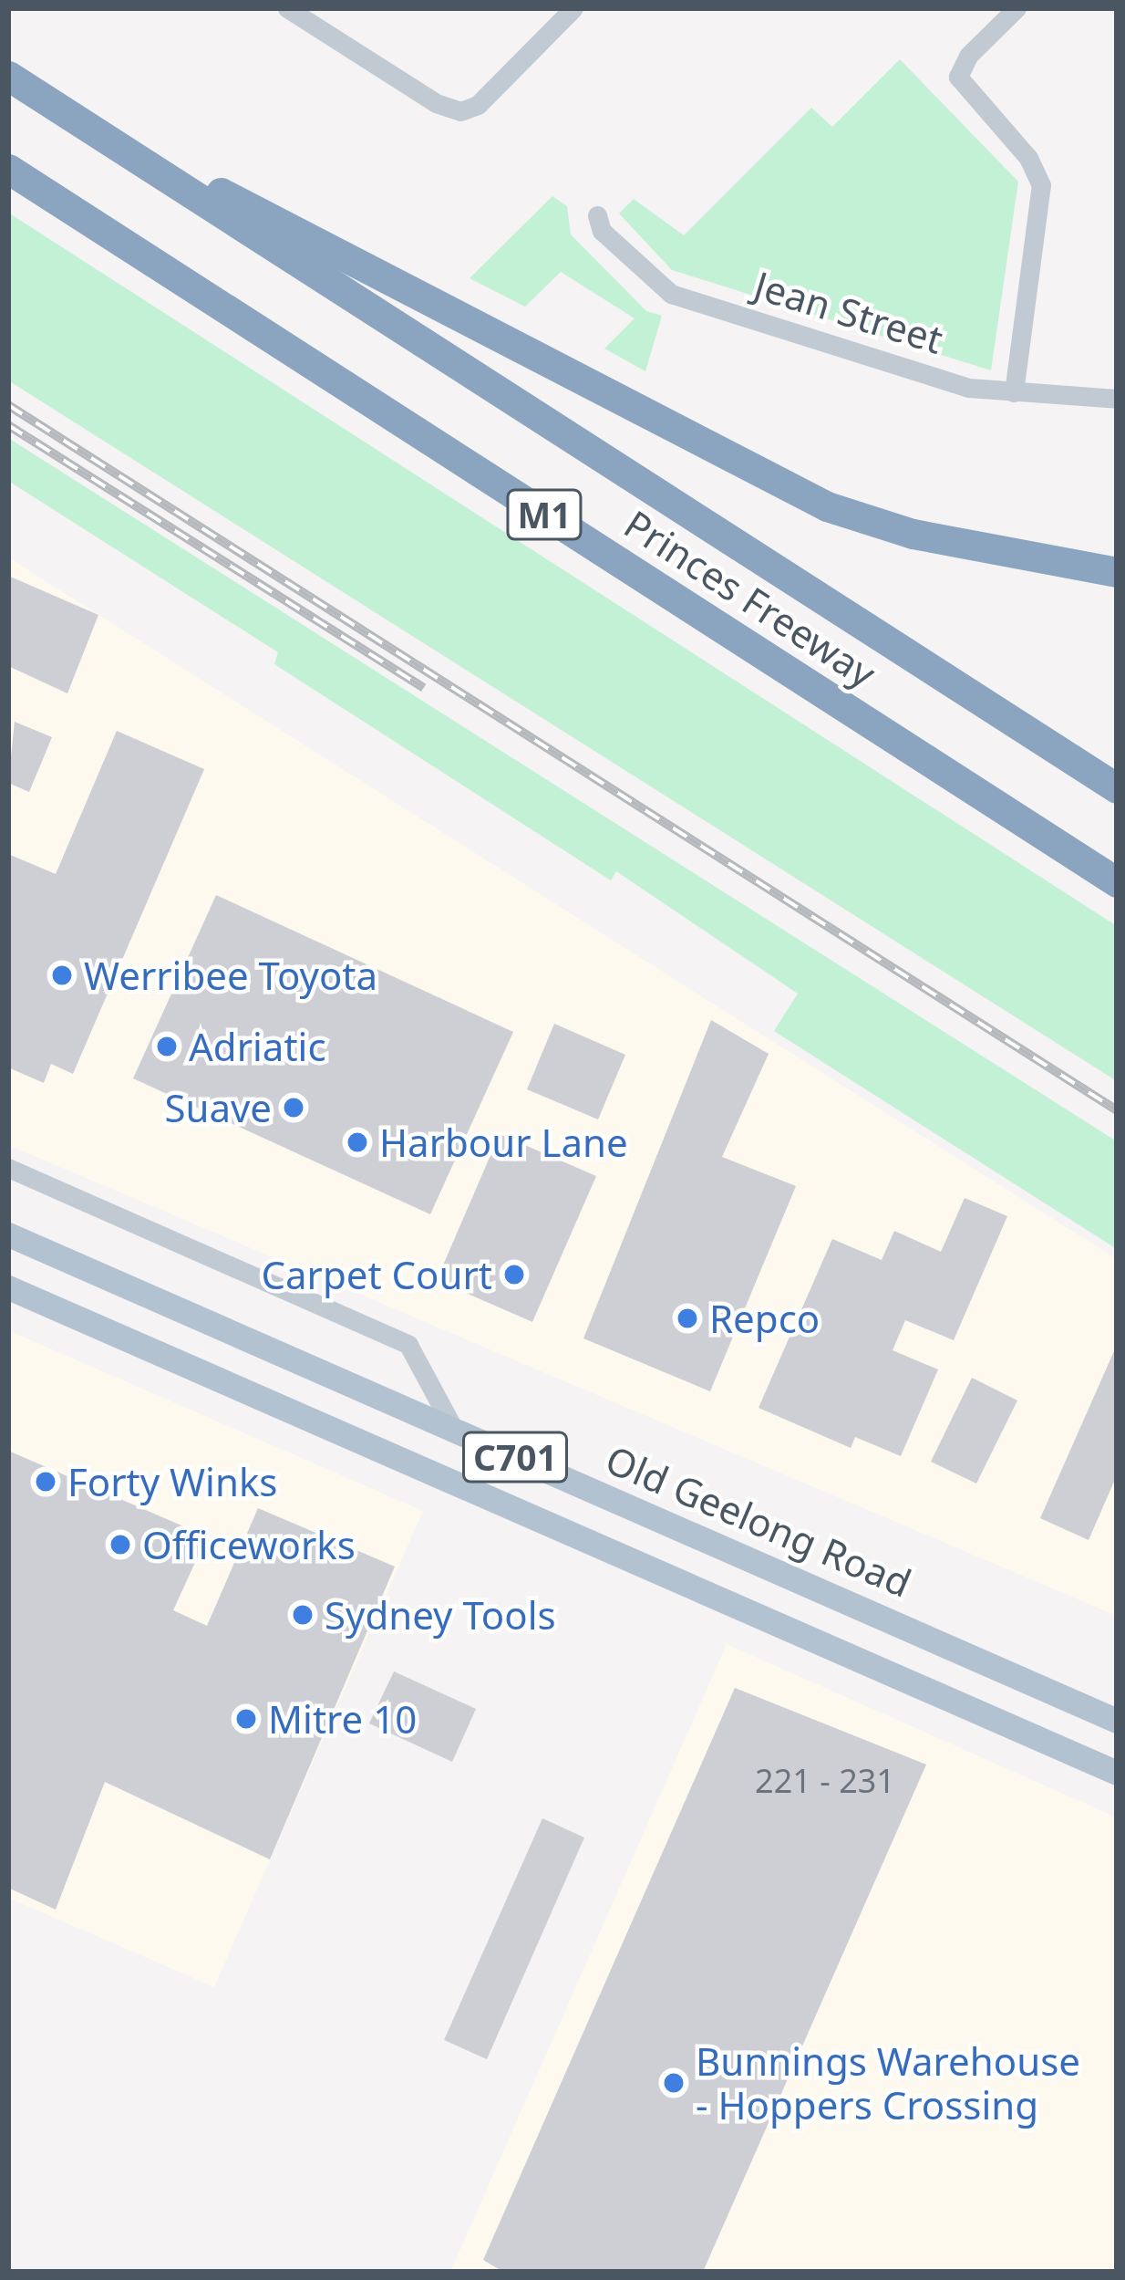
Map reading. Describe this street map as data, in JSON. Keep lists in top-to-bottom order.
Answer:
{
  "streets": {
    "highway": ["M1", "Princes Freeway"],
    "main road": ["C701", "Old Geelong Road"],
    "street": ["Jean Street"]
  },
  "places": [
    "Werribee Toyota",
    "Adriatic",
    "Suave",
    "Harbour Lane",
    "Carpet Court",
    "Repco",
    "Forty Winks",
    "Officeworks",
    "Sydney Tools",
    "Mitre 10",
    "Bunnings Warehouse - Hoppers Crossing"
  ],
  "house_numbers": ["221 - 231"]
}
